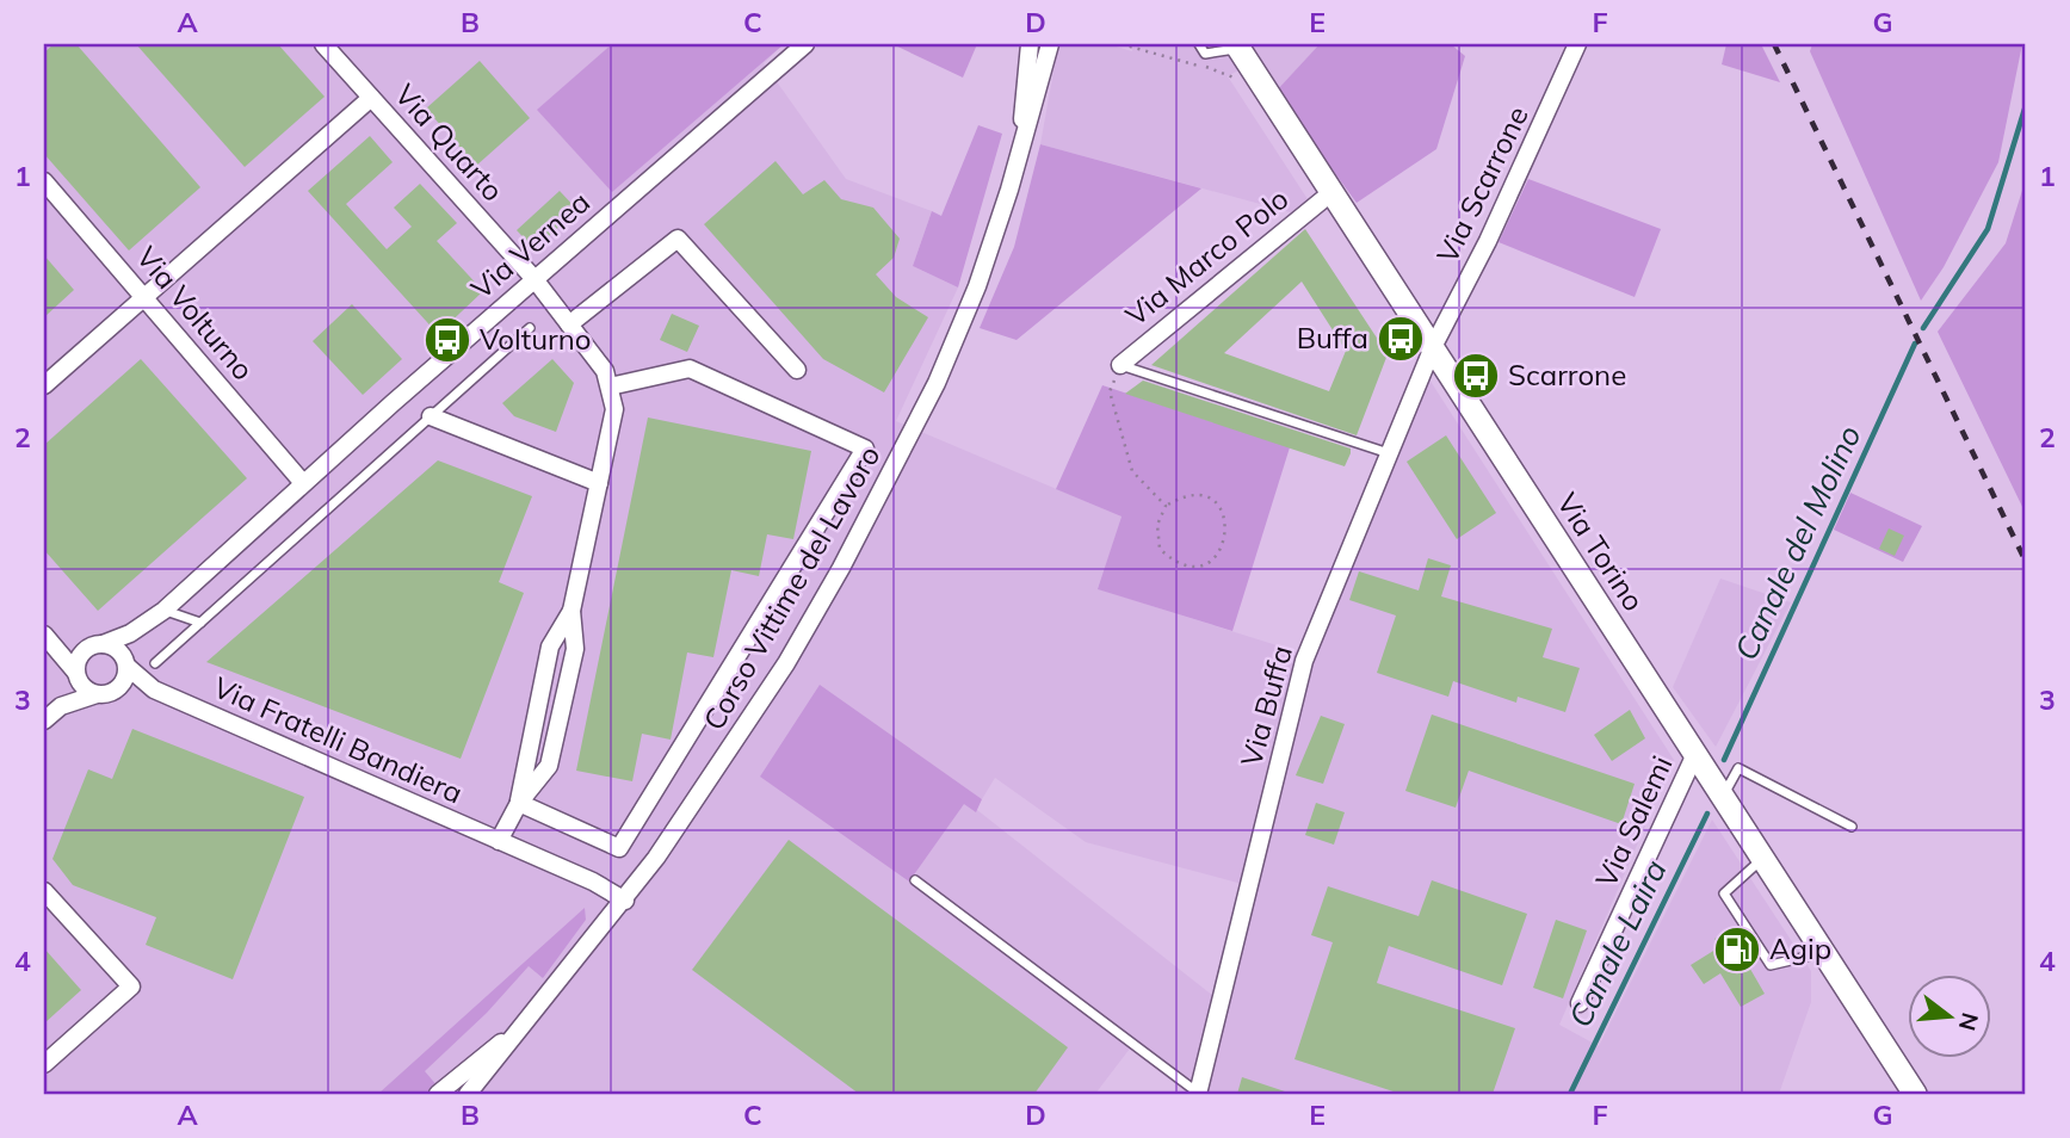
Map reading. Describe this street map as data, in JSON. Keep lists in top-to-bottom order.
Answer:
{
  "streets": {
    "main road": ["Via Torino"],
    "street": [
      "Via Quarto",
      "Via Scarrone",
      "Via Vernea",
      "Via Marco Polo",
      "Via Volturno",
      "Corso Vittime del Lavoro",
      "Via Buffa",
      "Via Fratelli Bandiera",
      "Via Salemi"
    ]
  },
  "crossings": [
    ["Via Quarto", "Via Vernea"],
    ["Via Scarrone", "Via Torino"],
    ["Via Scarrone", "Via Buffa"],
    ["Via Vernea", "Via Volturno"],
    ["Via Marco Polo", "Via Torino"],
    ["Via Torino", "Via Buffa"],
    ["Via Torino", "Via Salemi"],
    ["Corso Vittime del Lavoro", "Via Fratelli Bandiera"]
  ],
  "water": ["Canale del Molino", "Canale Laira"],
  "places": {
    "bus stop": ["Buffa", "Volturno", "Scarrone"],
    "fuel station": ["Agip"]
  },
  "north": "right",
  "grid": {
    "columns": [
      "A",
      "B",
      "C",
      "D",
      "E",
      "F",
      "G"
    ],
    "rows": [
      "1",
      "2",
      "3",
      "4"
    ]
  }
}
